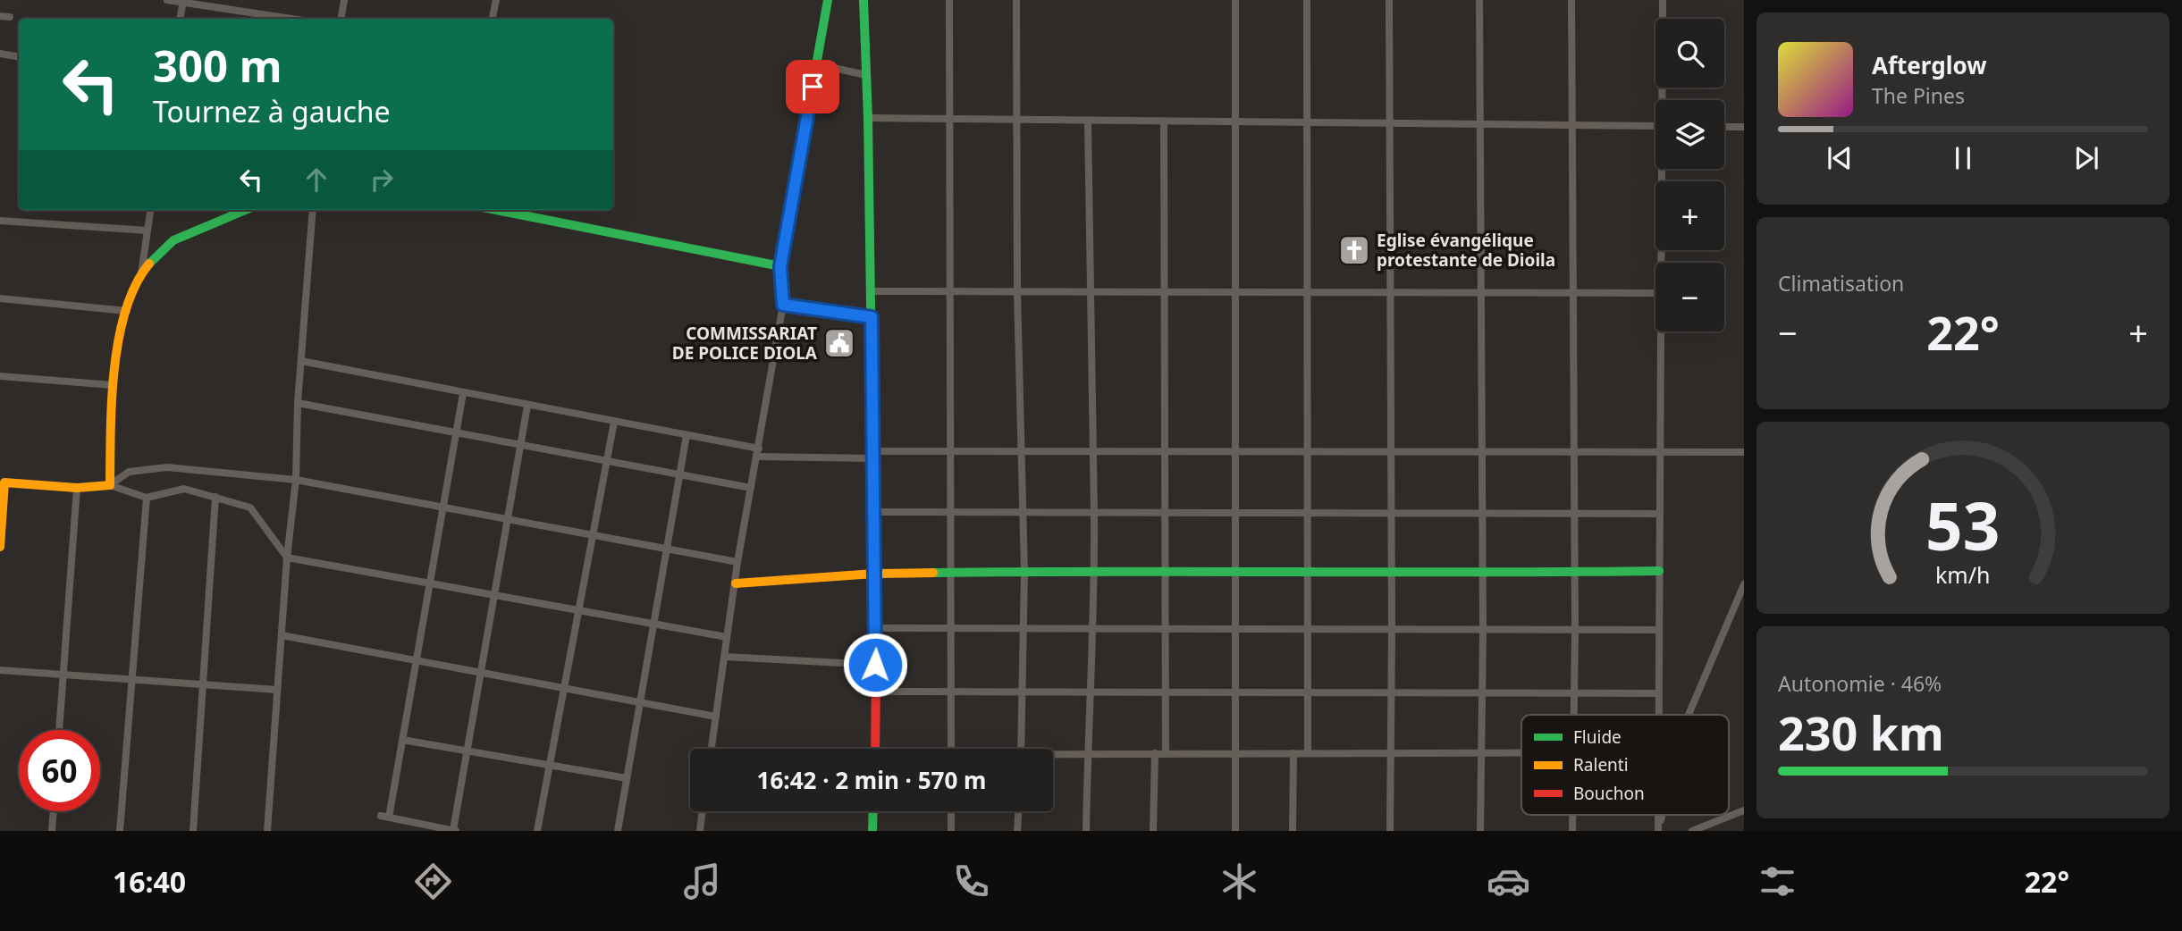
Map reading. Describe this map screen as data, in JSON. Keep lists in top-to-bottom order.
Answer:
{
  "places": {
    "church": ["Eglise évangélique protestante de Dioila"],
    "public building": ["COMMISSARIAT DE POLICE DIOLA"]
  },
  "legend": ["Fluide", "Ralenti", "Bouchon"],
  "page": {
    "map_buttons": ["+", "−"],
    "turn": ["300 m", "Tournez à gauche"],
    "song": ["Afterglow", "The Pines"],
    "tile": [
      "Climatisation",
      ["Autonomie · 46%", "230 km"]
    ],
    "heat": ["−", "22°", "+"],
    "limit": "60",
    "trip": "16:42 · 2 min · 570 m",
    "tabs": ["16:40", "22°"],
    "gauge": ["53", "km/h"]
  }
}
